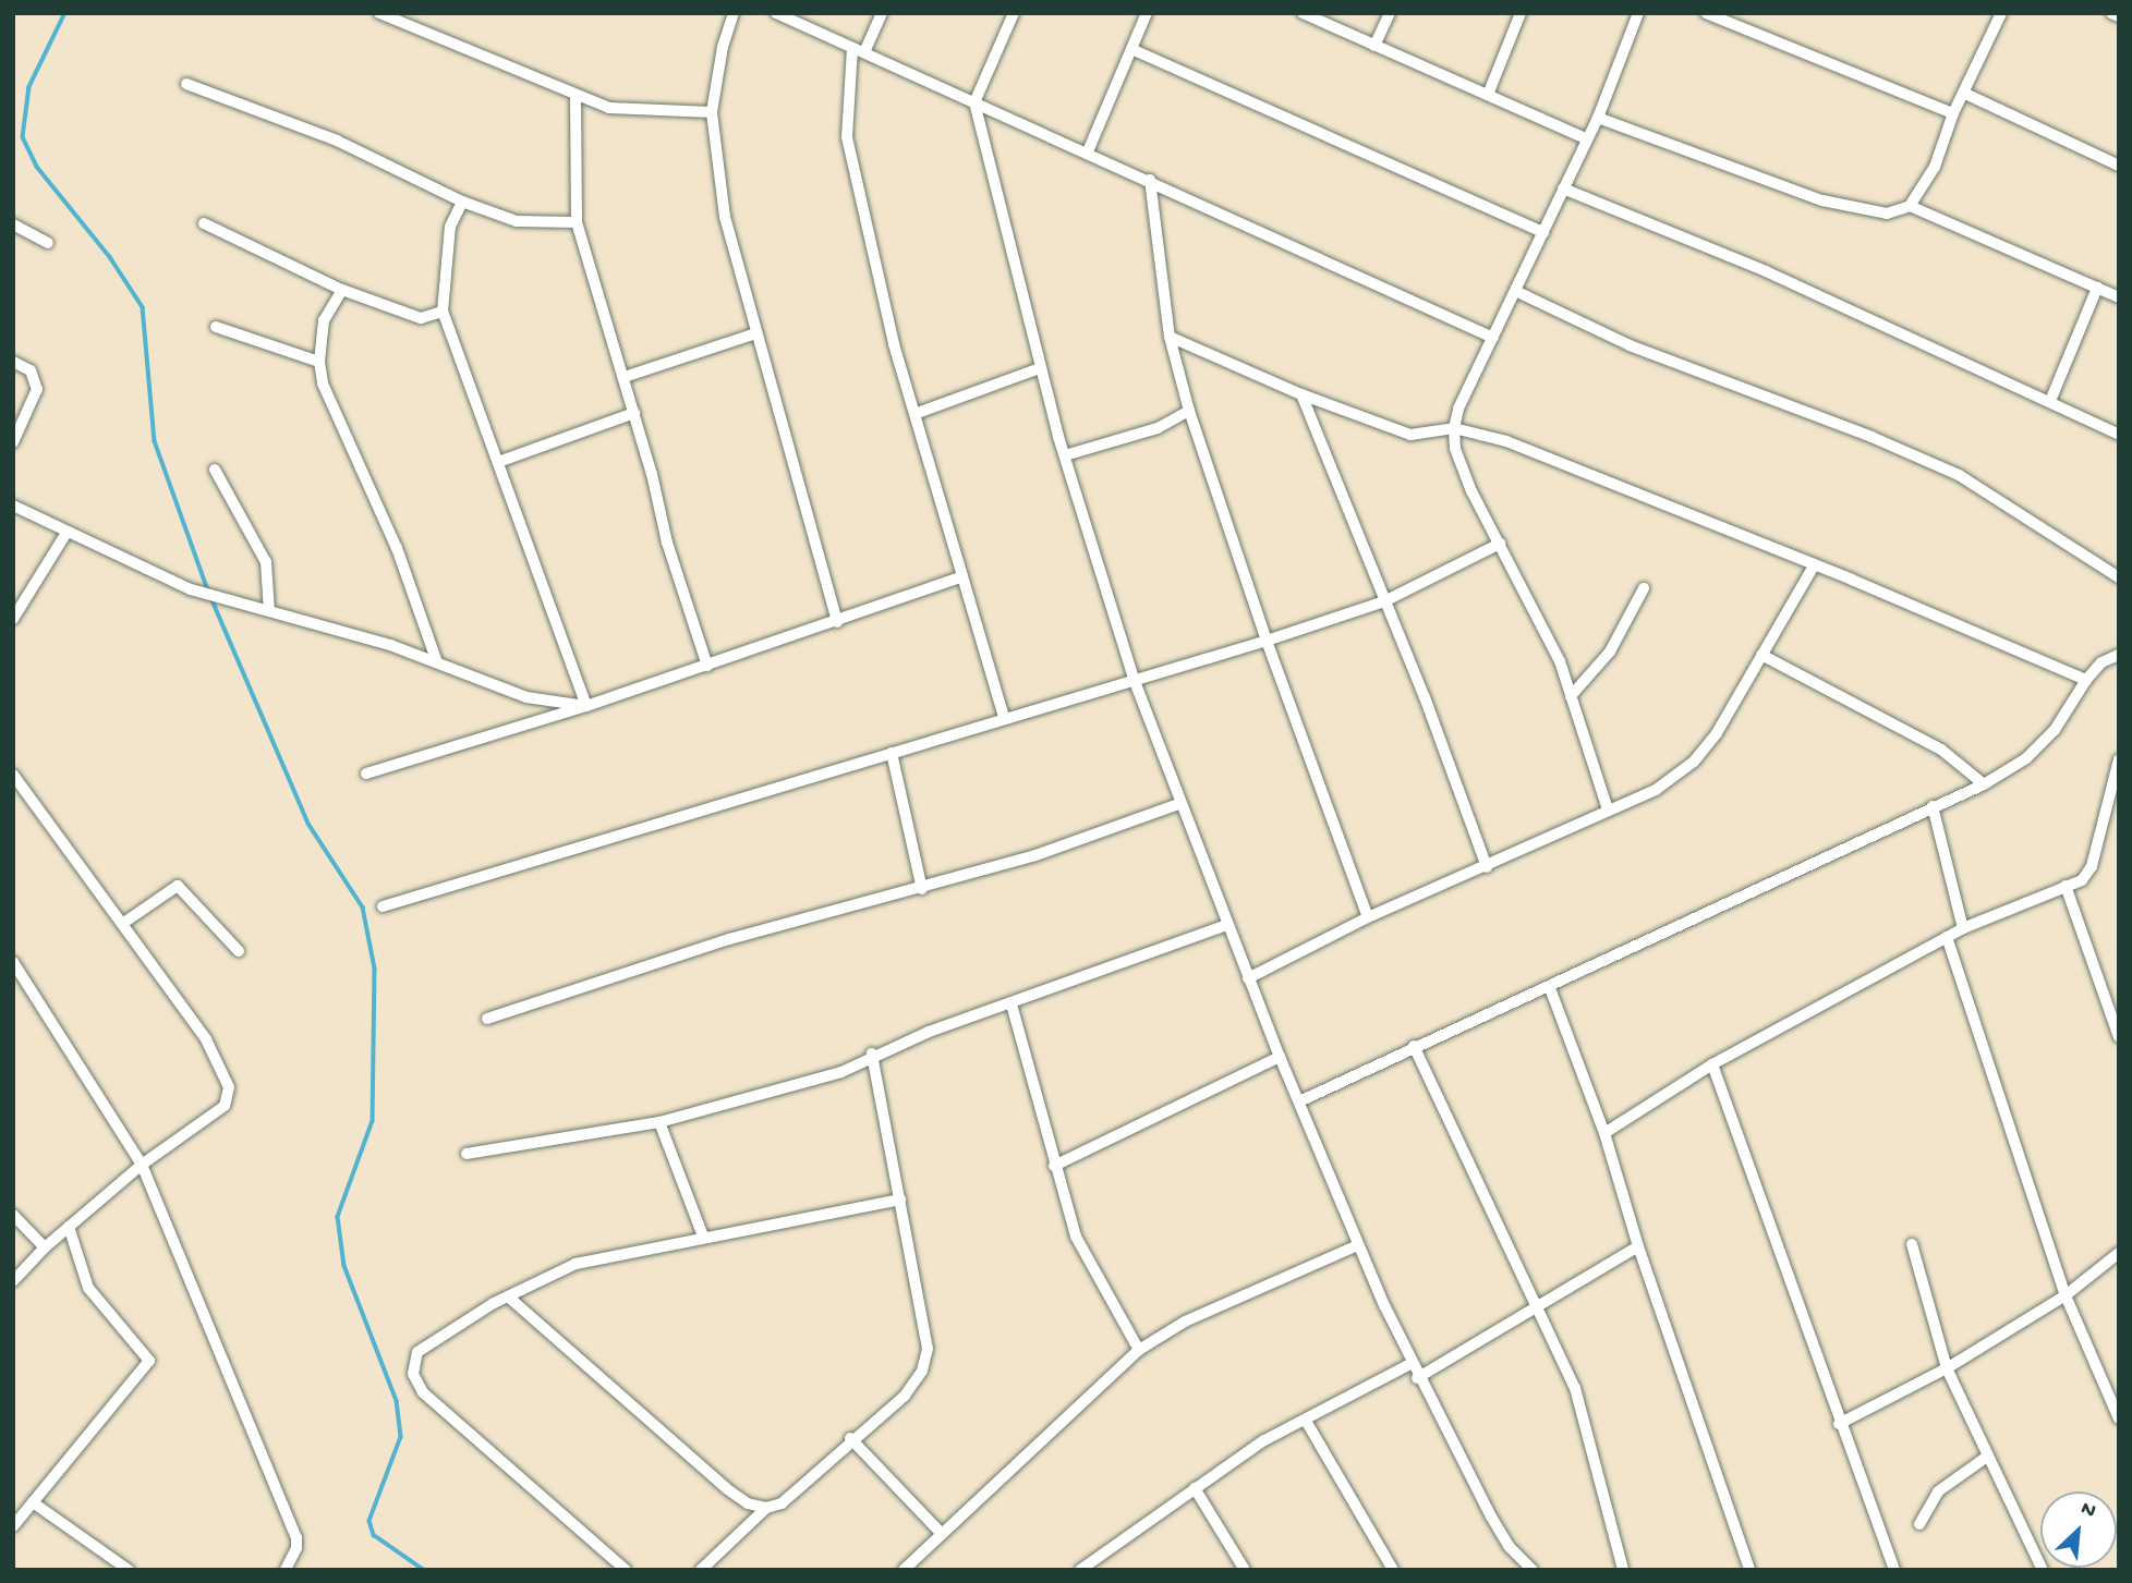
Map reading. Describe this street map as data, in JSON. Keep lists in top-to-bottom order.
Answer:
{
  "north": "top right"
}
